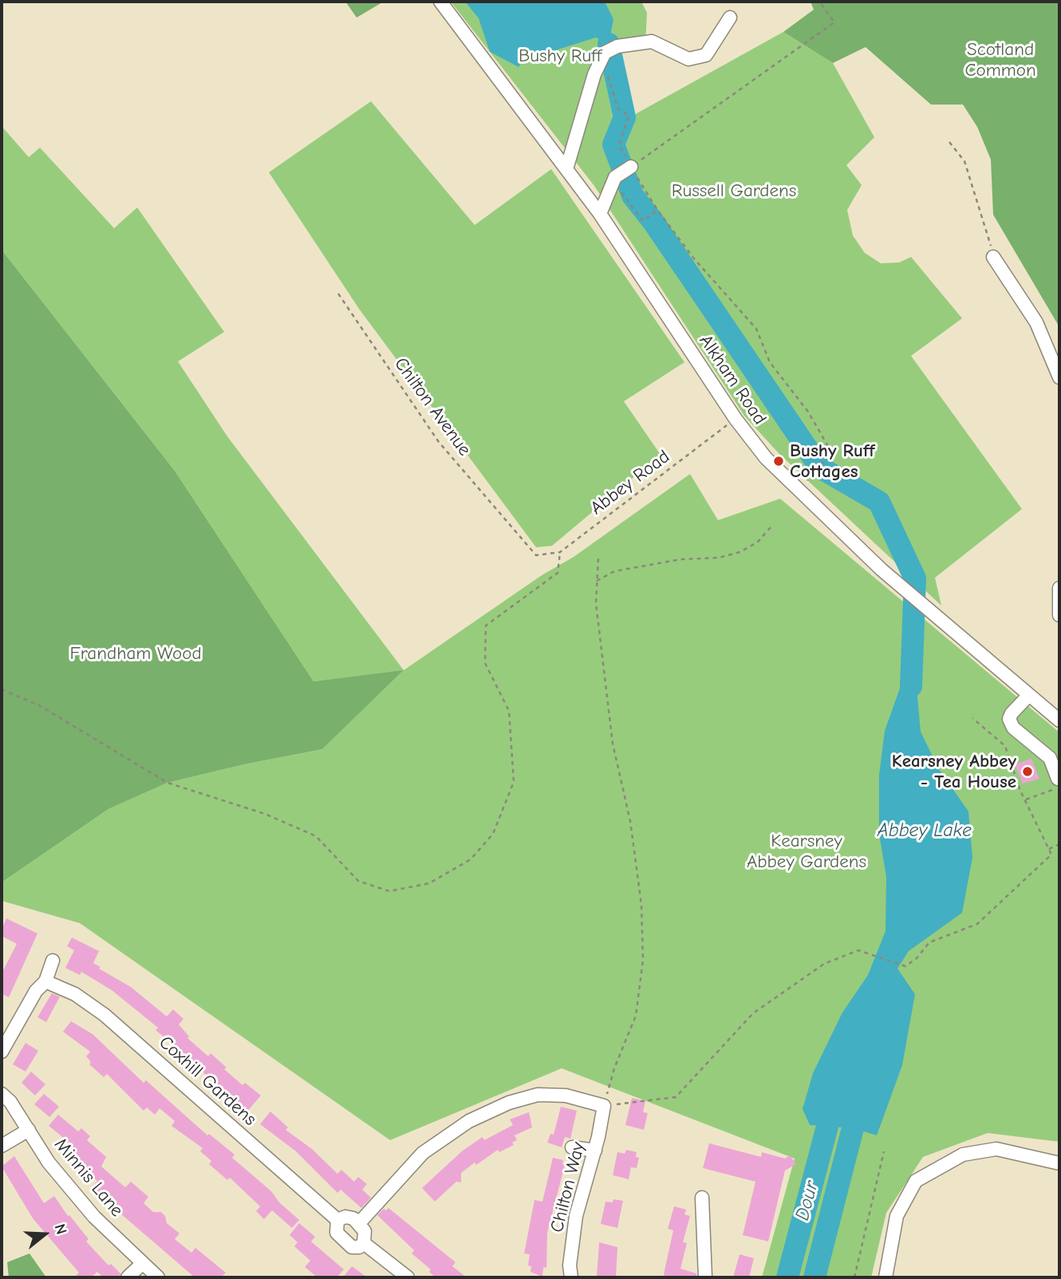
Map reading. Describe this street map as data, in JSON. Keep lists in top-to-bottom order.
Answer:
{
  "streets": {
    "street": [
      "Alkham Road",
      "Coxhill Gardens",
      "Minnis Lane",
      "Chilton Way"
    ],
    "path": ["Chilton Avenue", "Abbey Road"]
  },
  "crossings": [
    ["Alkham Road", "Abbey Road"],
    ["Chilton Avenue", "Abbey Road"]
  ],
  "water": ["Abbey Lake", "Dour"],
  "parks": [
    "Scotland Common",
    "Bushy Ruff",
    "Russell Gardens",
    "Frandham Wood",
    "Kearsney Abbey Gardens"
  ],
  "places": ["Bushy Ruff Cottages", "Kearsney Abbey - Tea House"],
  "north": "right"
}
